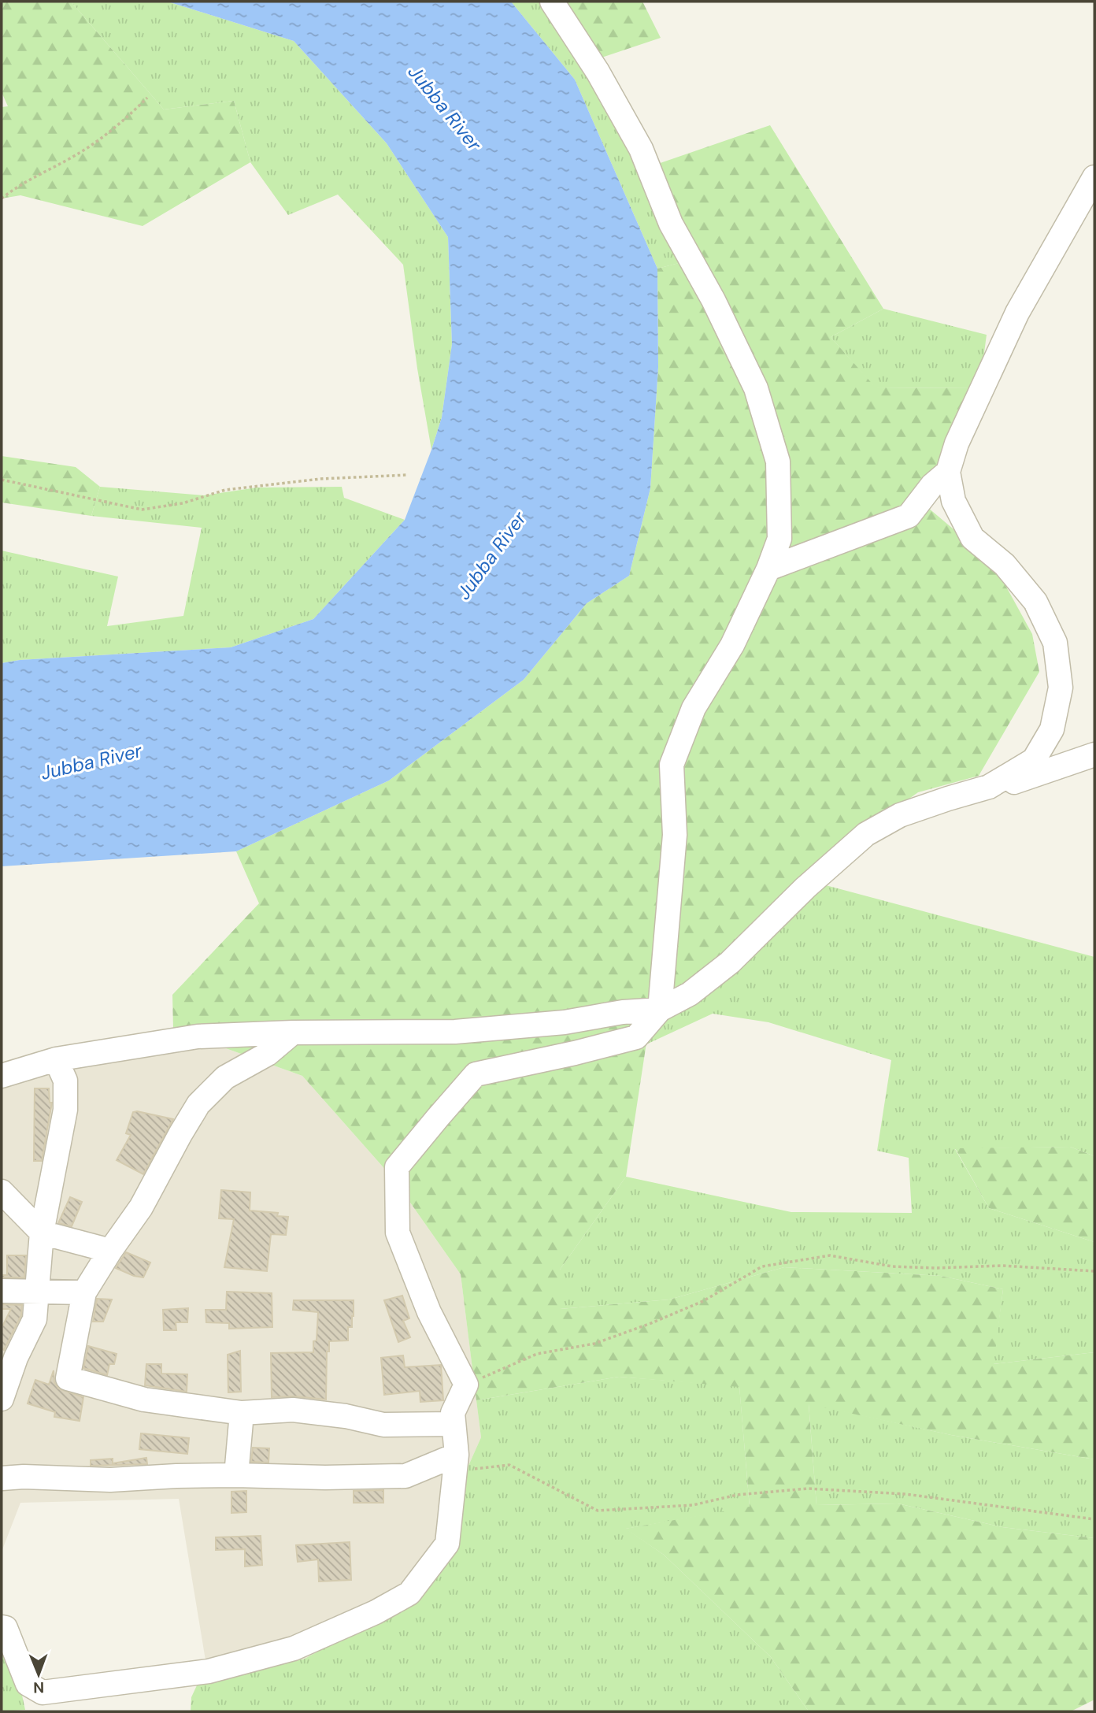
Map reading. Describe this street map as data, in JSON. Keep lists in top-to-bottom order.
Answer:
{
  "water": ["Jubba River"],
  "north": "bottom"
}
